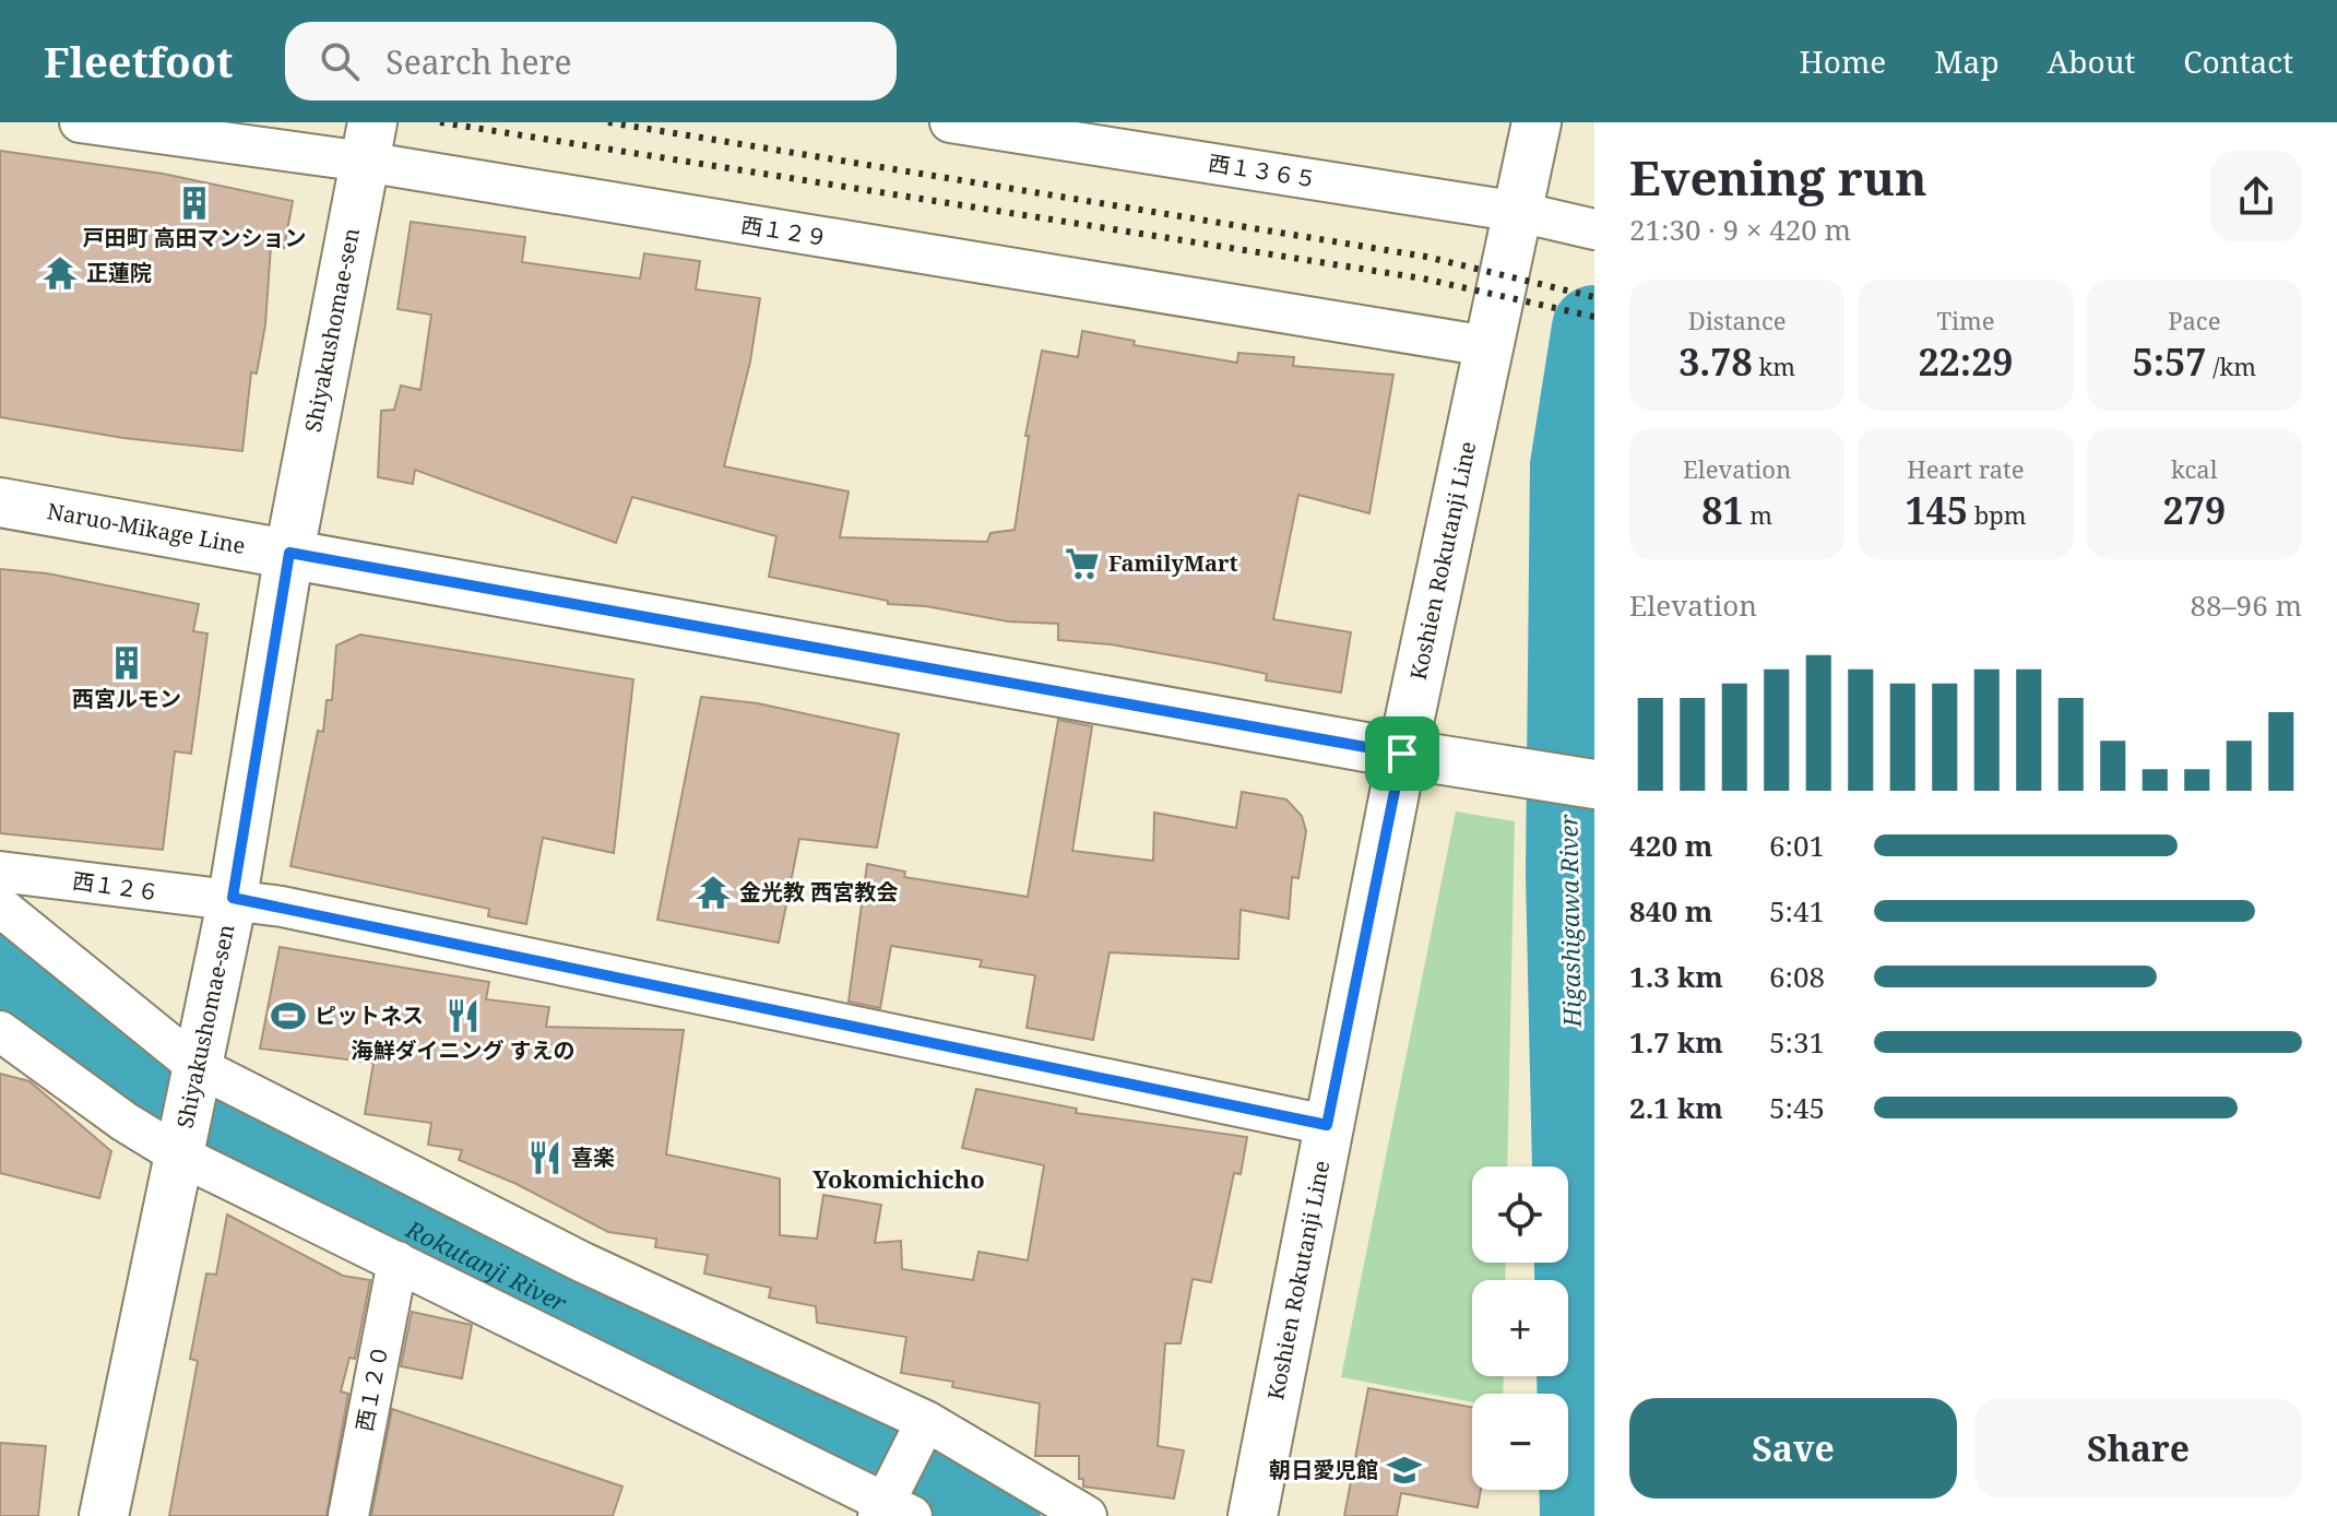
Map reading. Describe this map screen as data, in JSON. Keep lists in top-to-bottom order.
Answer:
{
  "streets": {
    "street": [
      "西１３６５",
      "西１２９",
      "Shiyakushomae-sen",
      "Naruo-Mikage Line",
      "Koshien Rokutanji Line",
      "西１２６",
      "西１２０"
    ]
  },
  "crossings": [
    ["西１３６５", "Koshien Rokutanji Line"],
    ["西１２９", "Shiyakushomae-sen"],
    ["西１２９", "Koshien Rokutanji Line"],
    ["Shiyakushomae-sen", "Naruo-Mikage Line"],
    ["Shiyakushomae-sen", "西１２６"],
    ["Naruo-Mikage Line", "Koshien Rokutanji Line"],
    ["Koshien Rokutanji Line", "西１２６"]
  ],
  "districts": ["Yokomichicho"],
  "water": ["Higashigawa River", "Rokutanji River"],
  "places": {
    "building": ["戸田町 高田マンション", "西宮ルモン"],
    "temple": ["正蓮院", "金光教 西宮教会"],
    "supermarket": ["FamilyMart"],
    "sports": ["ピットネス"],
    "restaurant": ["海鮮ダイニング すえの", "喜楽"],
    "school or university": ["朝日愛児館"]
  },
  "page": {
    "header": "Fleetfoot",
    "search": "Search here",
    "nav": [
      "Home",
      "Map",
      "About",
      "Contact"
    ],
    "heading": ["Evening run", "21:30 · 9 × 420 m"],
    "stats": [
      ["Distance", "3.78 km"],
      ["Time", "22:29"],
      ["Pace", "5:57 /km"],
      ["Elevation", "81 m"],
      ["Heart rate", "145 bpm"],
      ["kcal", "279"]
    ],
    "chart": ["Elevation", "88–96 m"],
    "list": [
      {
        "name": "420 m",
        "note": "6:01"
      },
      {
        "name": "840 m",
        "note": "5:41"
      },
      {
        "name": "1.3 km",
        "note": "6:08"
      },
      {
        "name": "1.7 km",
        "note": "5:31"
      },
      {
        "name": "2.1 km",
        "note": "5:45"
      }
    ],
    "map_buttons": ["+", "−"],
    "buttons": ["Save", "Share"]
  }
}
